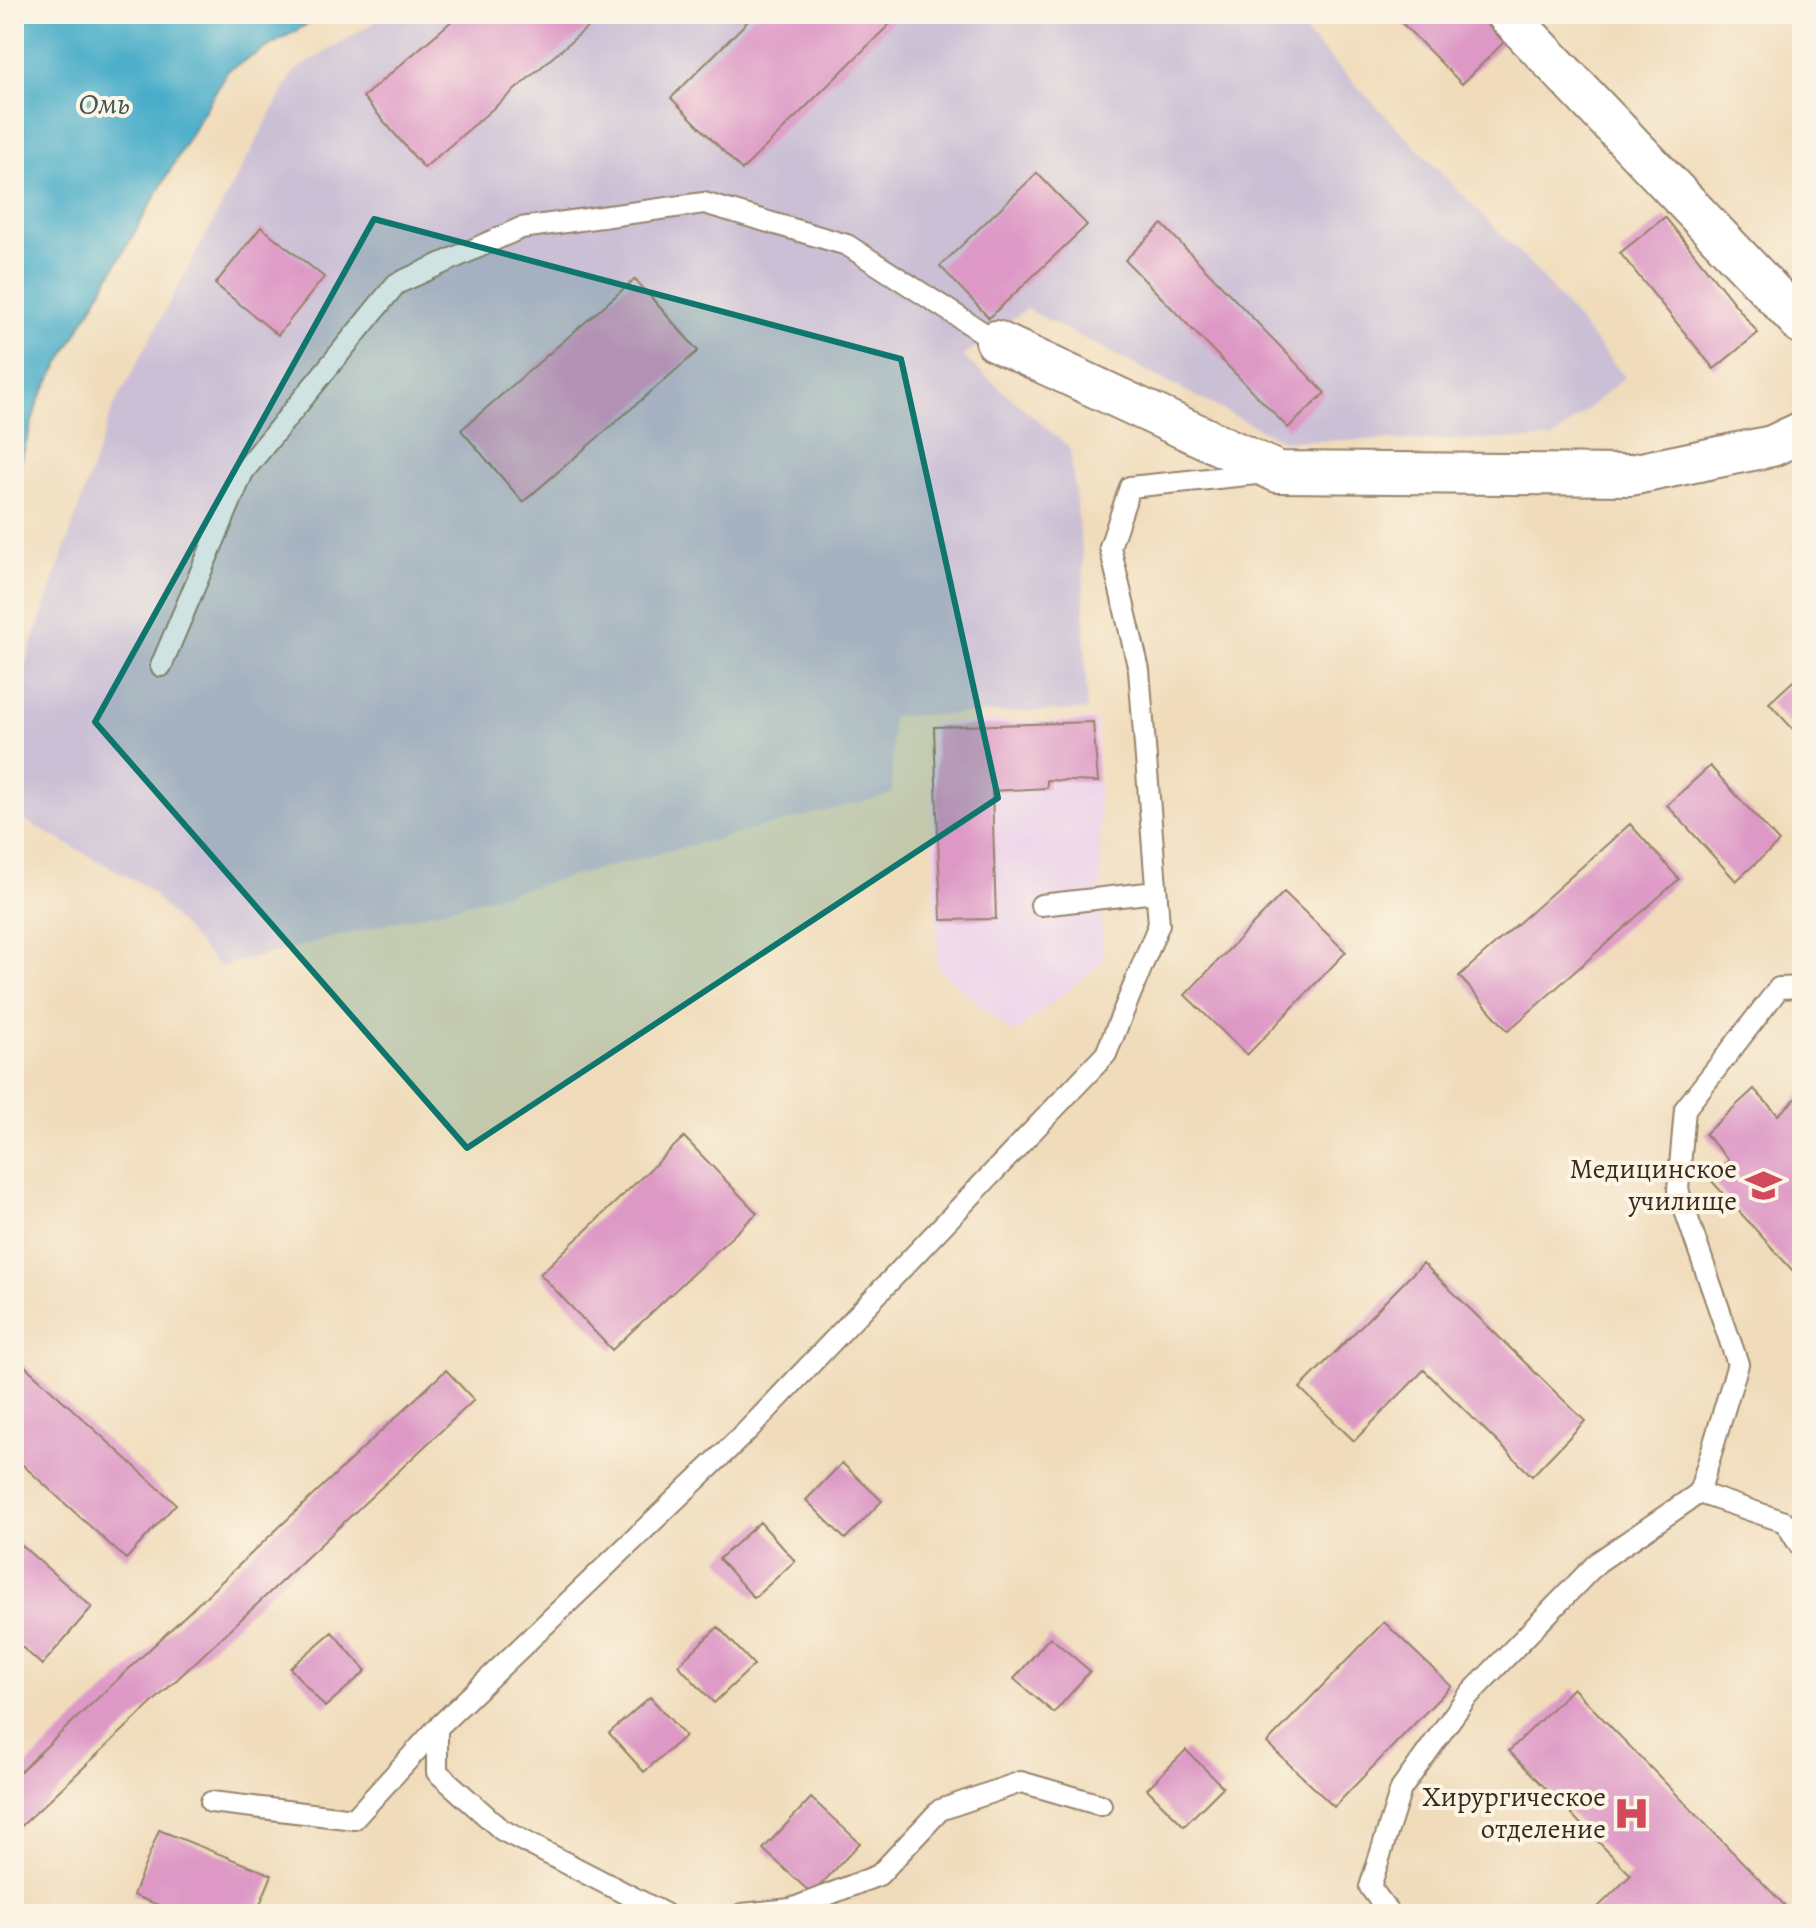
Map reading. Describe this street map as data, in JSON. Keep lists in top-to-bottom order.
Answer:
{
  "water": ["Омь"],
  "places": {
    "school or university": ["Медицинское училище"],
    "hospital": ["Хирургическое отделение"]
  }
}
